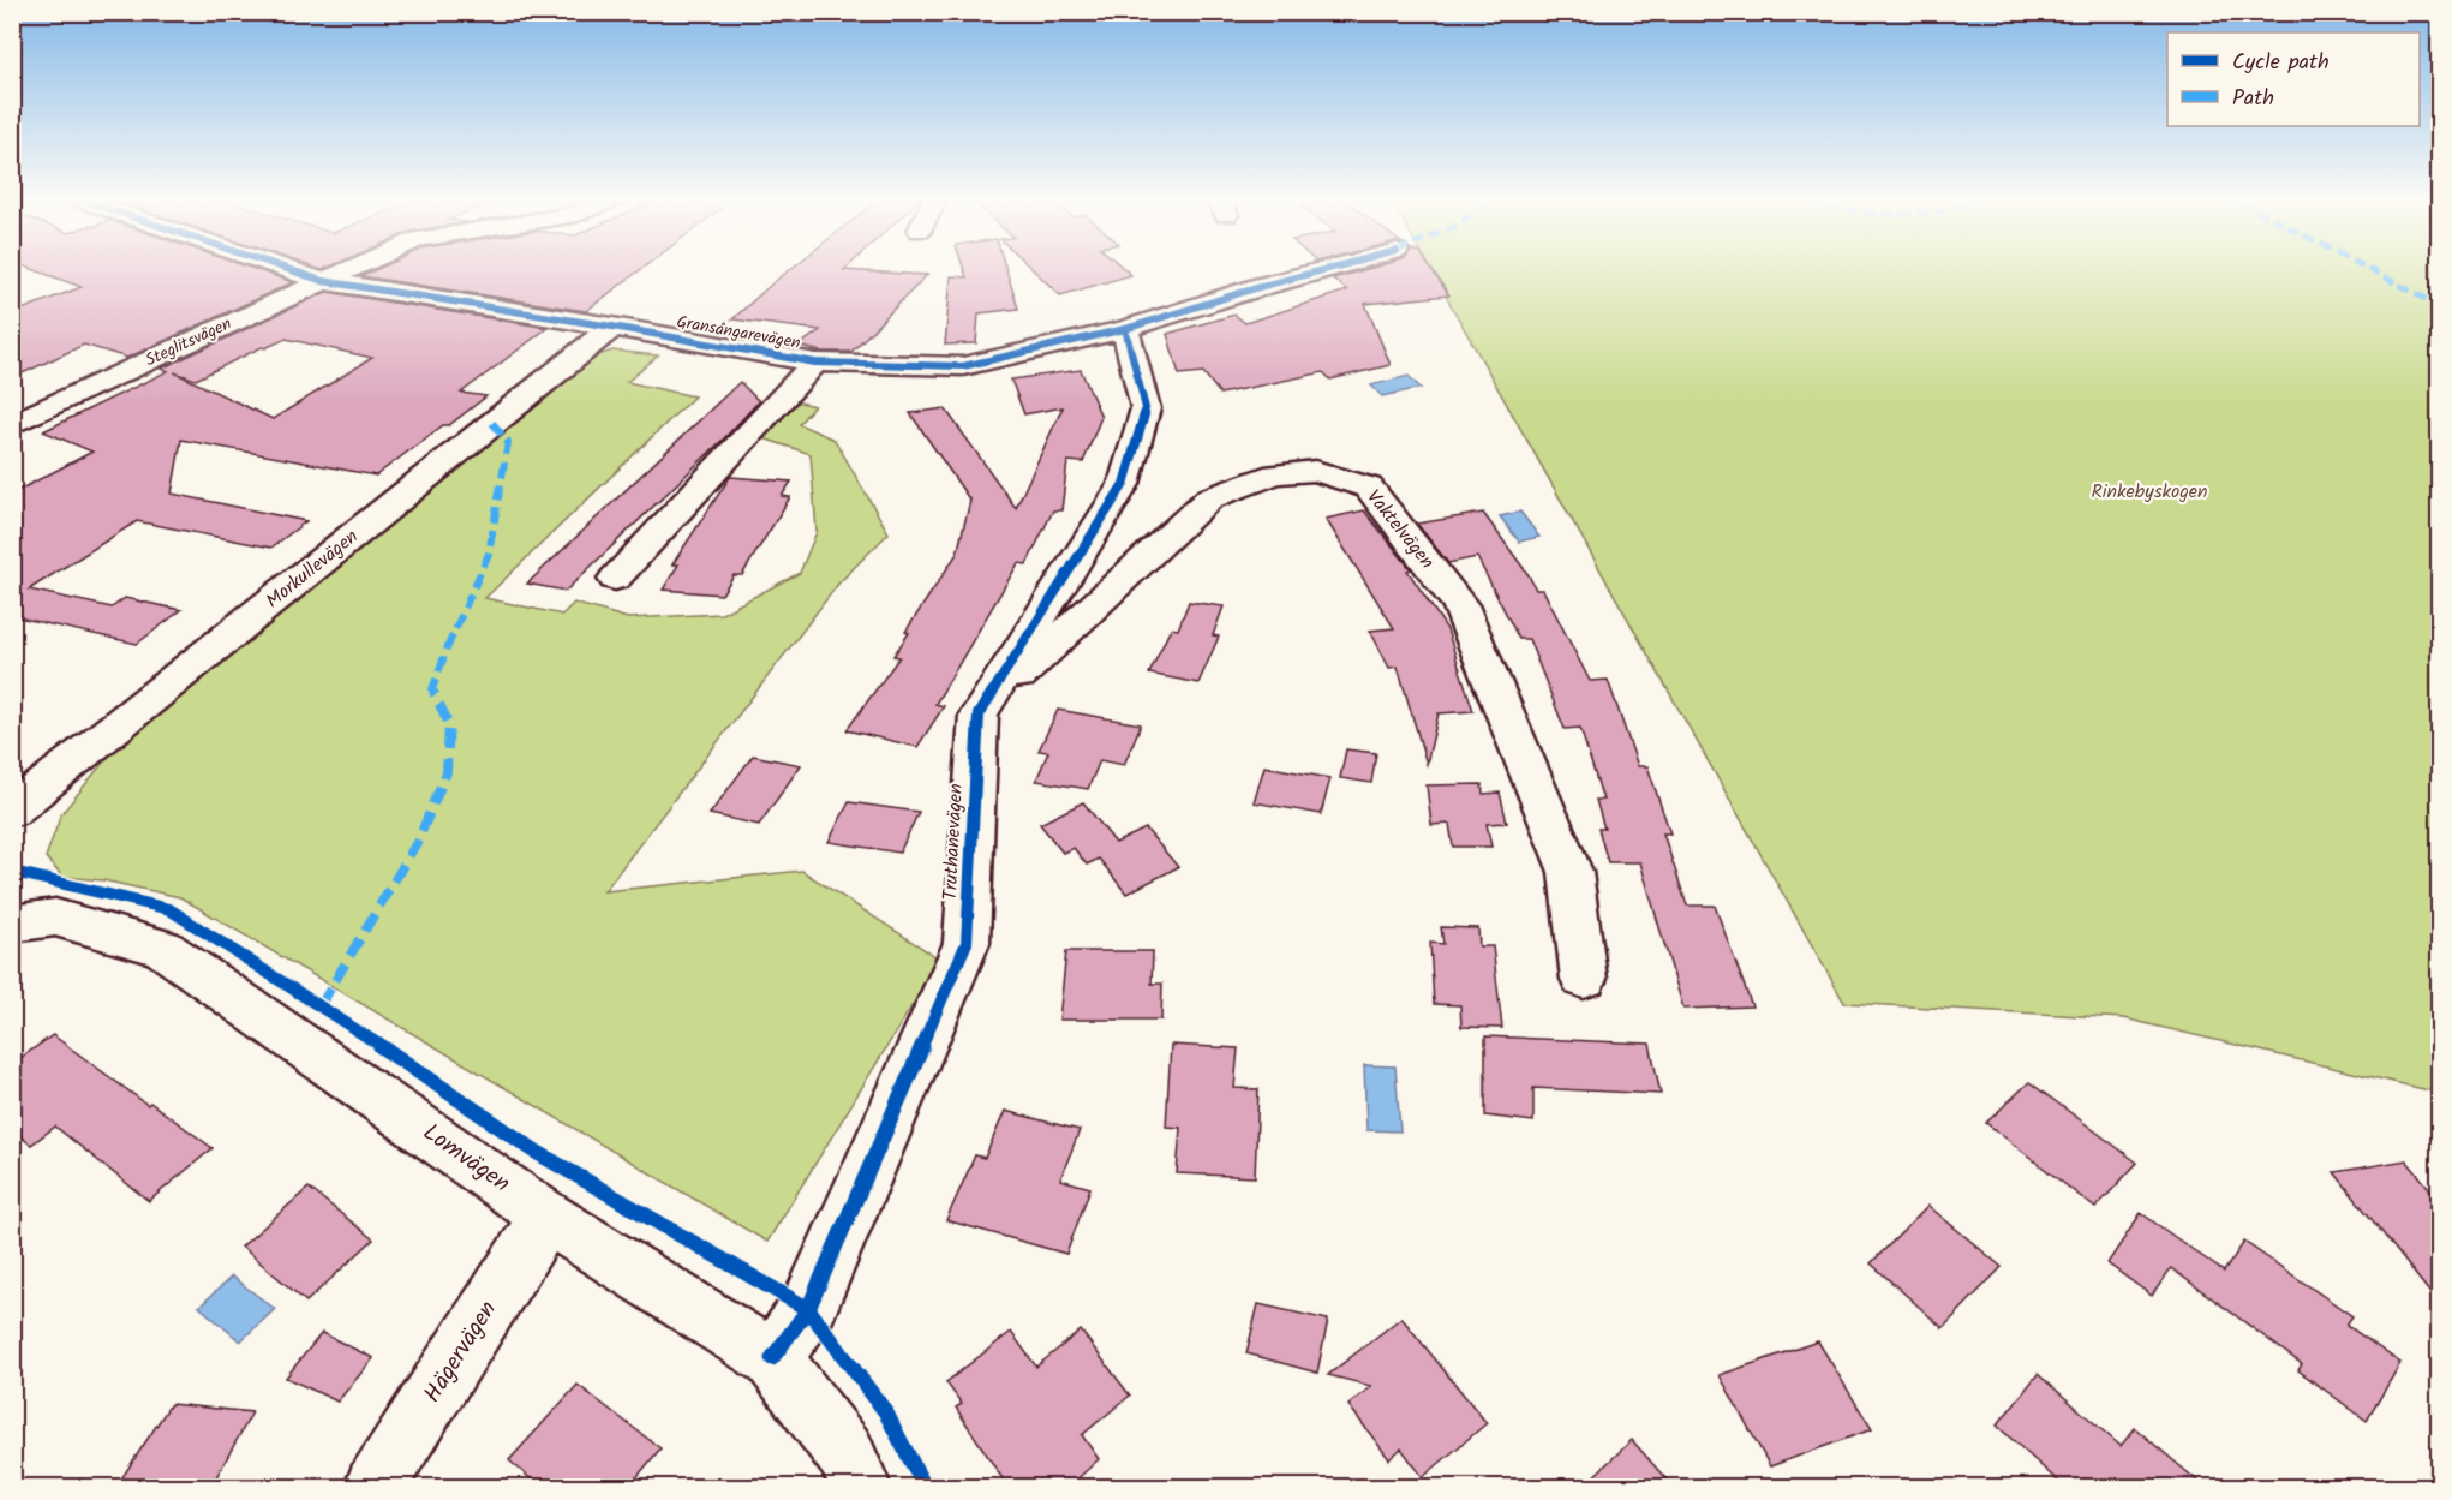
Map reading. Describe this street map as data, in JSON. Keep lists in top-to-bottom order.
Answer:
{
  "streets": {
    "street": [
      "Gransångarevägen",
      "Steglitsvägen",
      "Vaktelvägen",
      "Morkullevägen",
      "Truthanevägen",
      "Lomvägen",
      "Hägervägen"
    ]
  },
  "crossings": [
    ["Gransångarevägen", "Steglitsvägen"],
    ["Gransångarevägen", "Morkullevägen"],
    ["Gransångarevägen", "Truthanevägen"],
    ["Vaktelvägen", "Truthanevägen"],
    ["Truthanevägen", "Lomvägen"],
    ["Lomvägen", "Hägervägen"]
  ],
  "parks": ["Rinkebyskogen"],
  "legend": ["Cycle path", "Path"]
}
